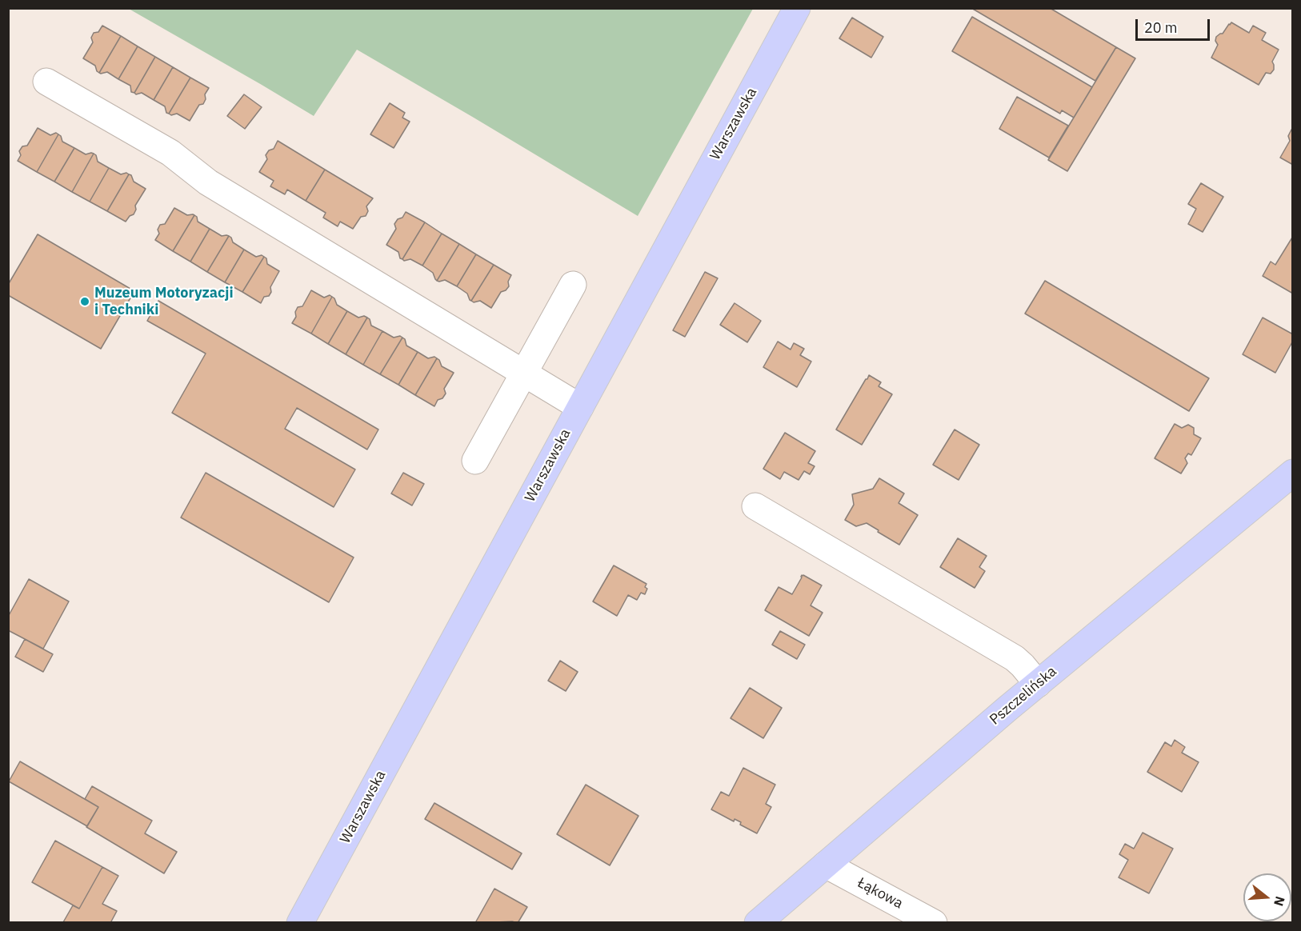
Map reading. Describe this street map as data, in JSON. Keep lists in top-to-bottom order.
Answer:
{
  "streets": {
    "main road": ["Warszawska", "Pszczelińska"],
    "street": ["Łąkowa"]
  },
  "crossings": [
    ["Pszczelińska", "Łąkowa"]
  ],
  "places": ["Muzeum Motoryzacji i Techniki"],
  "scale_bar": "20 m",
  "north": "right"
}
